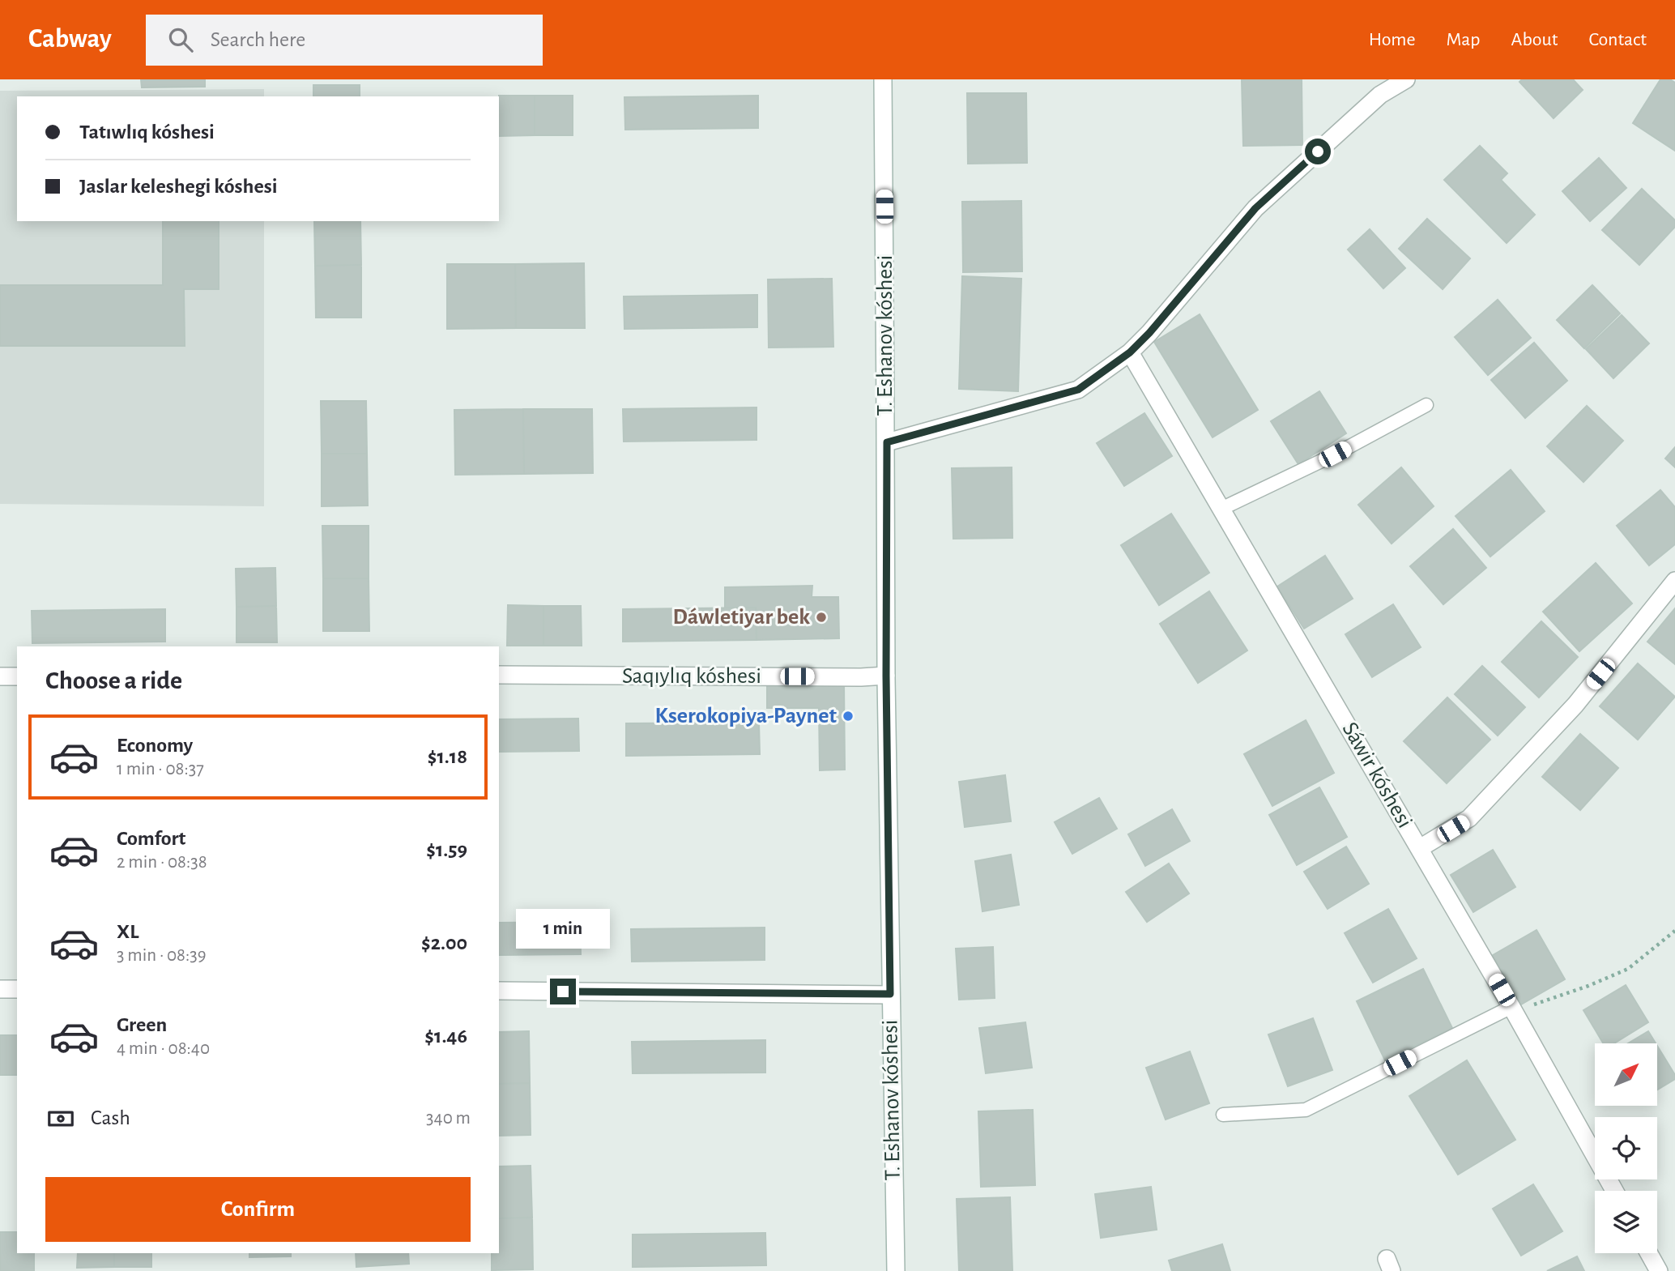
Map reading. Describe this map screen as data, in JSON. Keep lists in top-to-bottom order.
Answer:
{
  "streets": {
    "street": ["T. Eshanov kóshesi", "Saqıylıq kóshesi", "Sáwir kóshesi"]
  },
  "crossings": [
    ["T. Eshanov kóshesi", "Saqıylıq kóshesi"]
  ],
  "places": ["Dáwletiyar bek", "Kserokopiya-Paynet"],
  "north": "top right",
  "page": {
    "header": "Cabway",
    "search": "Search here",
    "nav": [
      "Home",
      "Map",
      "About",
      "Contact"
    ],
    "banner": ["Tatıwlıq kóshesi", "Jaslar keleshegi kóshesi"],
    "heading": "Choose a ride",
    "list": [
      {
        "name": "Economy",
        "note": "1 min · 08:37",
        "value": "$1.18"
      },
      {
        "name": "Comfort",
        "note": "2 min · 08:38",
        "value": "$1.59"
      },
      {
        "name": "XL",
        "note": "3 min · 08:39",
        "value": "$2.00"
      },
      {
        "name": "Green",
        "note": "4 min · 08:40",
        "value": "$1.46"
      }
    ],
    "bubble": "1 min",
    "pay": ["Cash", "340 m"],
    "buttons": "Confirm"
  }
}
